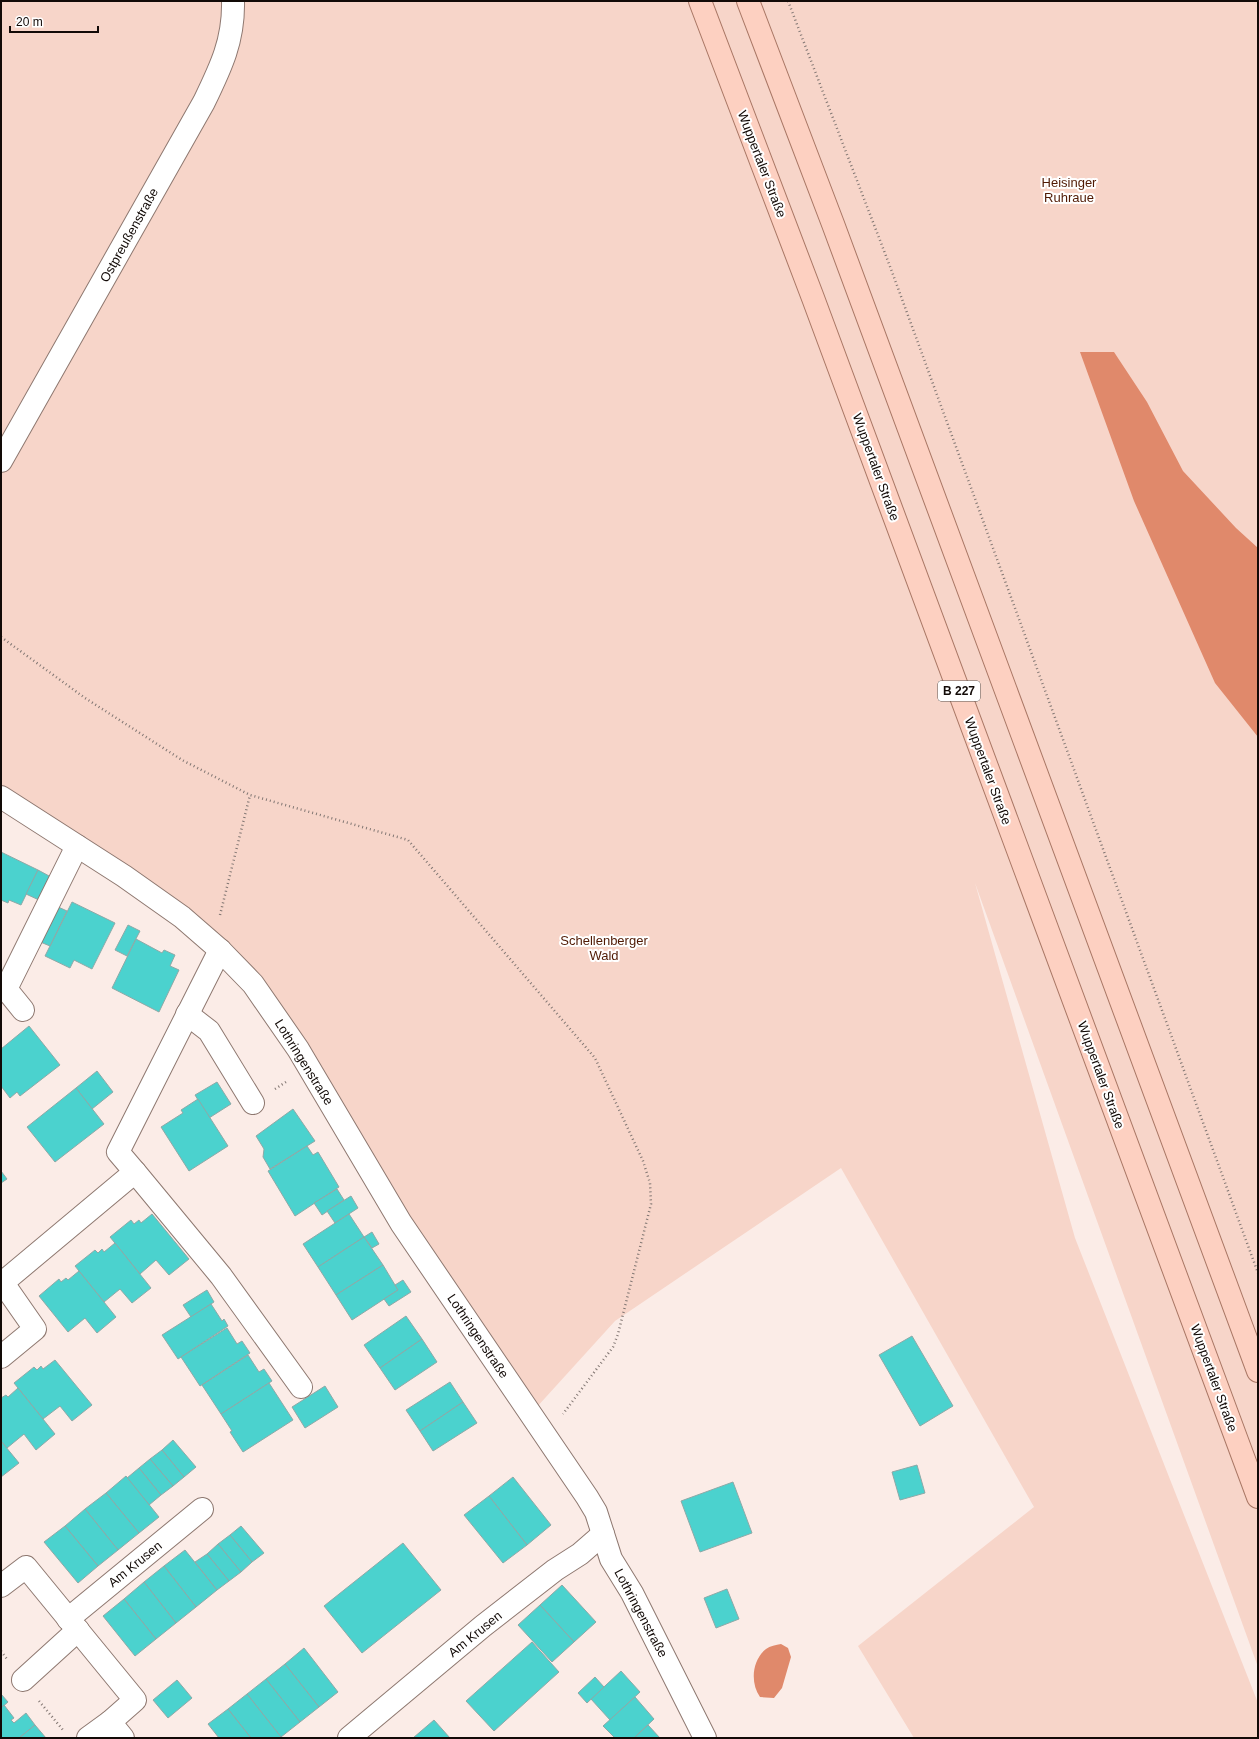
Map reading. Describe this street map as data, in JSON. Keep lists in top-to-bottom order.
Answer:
{
  "streets": {
    "main road": ["Wuppertaler Straße", "B 227"],
    "street": ["Ostpreußenstraße", "Lothringenstraße", "Am Krusen"]
  },
  "crossings": [
    ["Lothringenstraße", "Am Krusen"]
  ],
  "parks": ["Heisinger Ruhraue", "Schellenberger Wald"],
  "scale_bar": "20 m"
}
